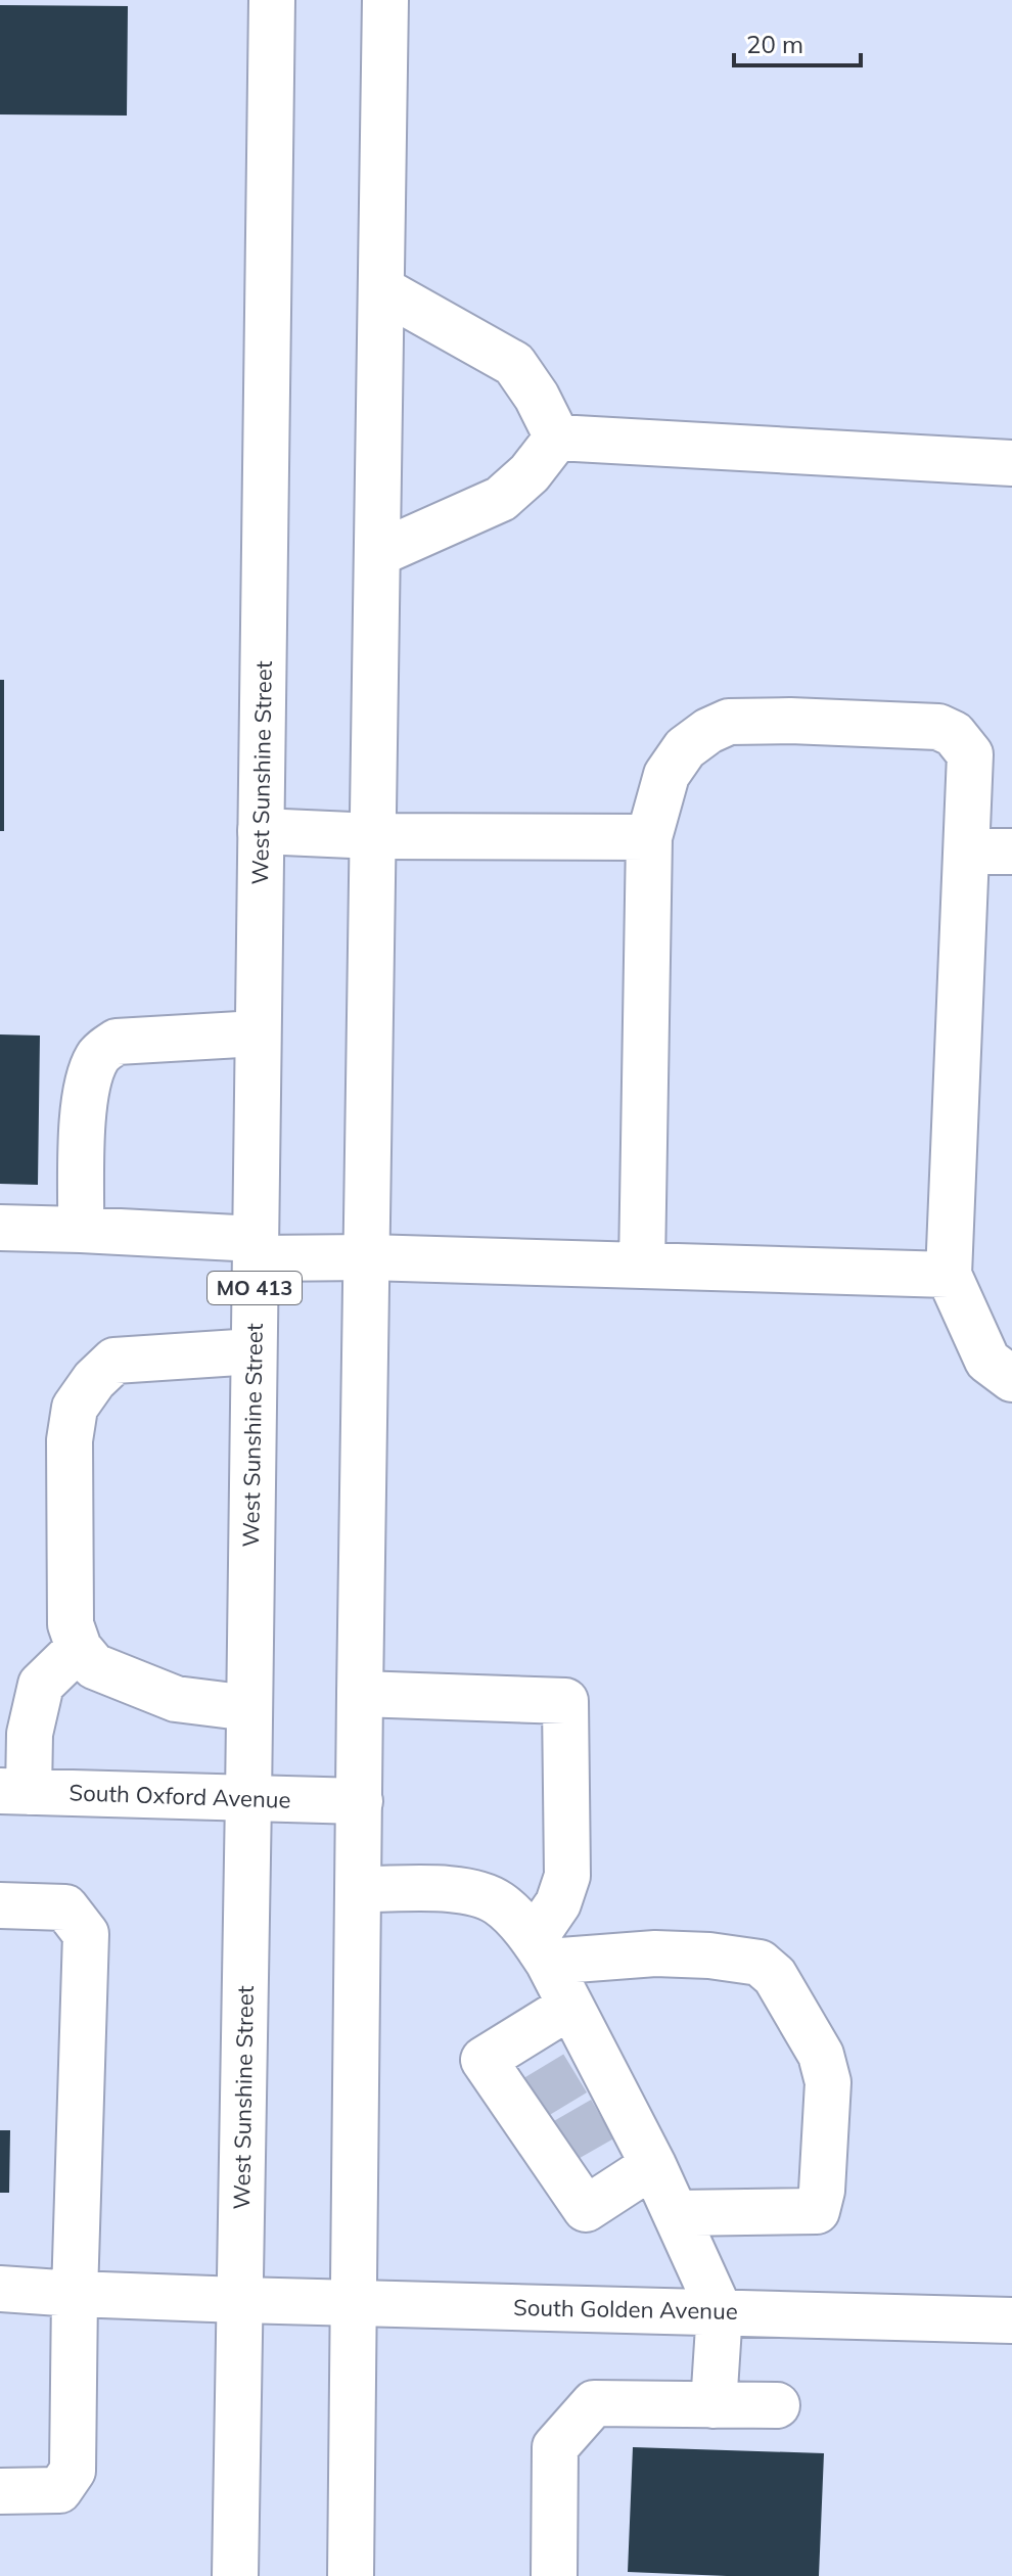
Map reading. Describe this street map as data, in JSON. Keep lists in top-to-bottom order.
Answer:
{
  "streets": {
    "main road": [
      "West Sunshine Street",
      "MO 413",
      "South Oxford Avenue",
      "South Golden Avenue"
    ]
  },
  "crossings": [
    ["West Sunshine Street", "South Oxford Avenue"],
    ["West Sunshine Street", "South Golden Avenue"]
  ],
  "scale_bar": "20 m"
}
